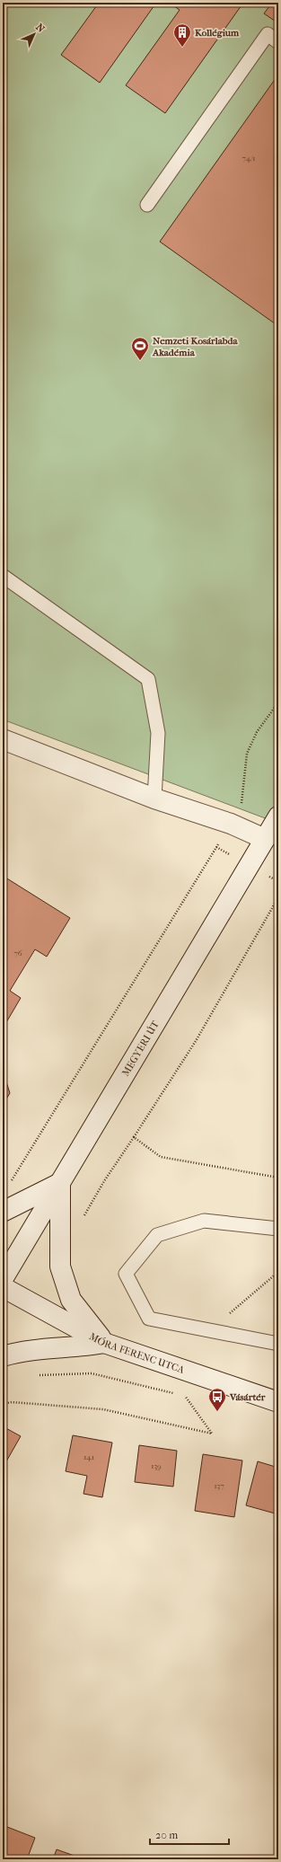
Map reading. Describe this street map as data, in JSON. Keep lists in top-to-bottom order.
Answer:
{
  "streets": {
    "street": ["MEGYERI ÚT", "MÓRA FERENC UTCA"]
  },
  "places": {
    "building": ["Kollégium"],
    "sports": ["Nemzeti Kosárlabda Akadémia"],
    "bus stop": ["Vásártér"]
  },
  "house_numbers": [
    "74/1",
    "76",
    "141",
    "139",
    "137"
  ],
  "scale_bar": "20 m",
  "north": "top right"
}
